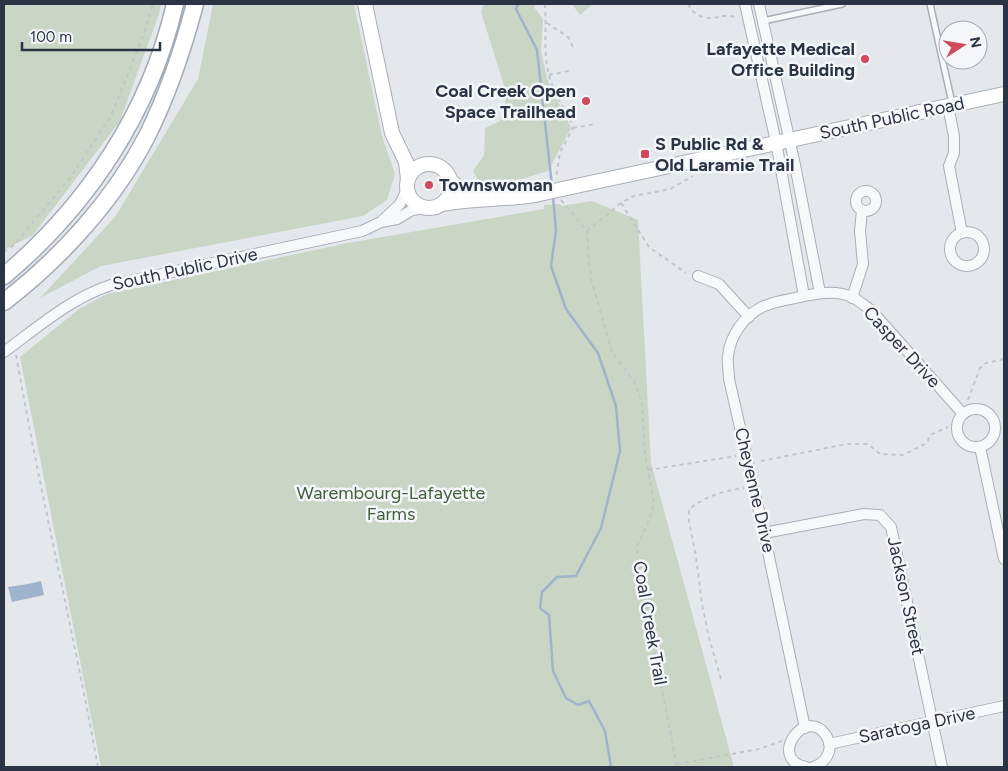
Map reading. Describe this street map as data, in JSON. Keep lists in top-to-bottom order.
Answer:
{
  "streets": {
    "street": [
      "South Public Road",
      "South Public Drive",
      "Casper Drive",
      "Cheyenne Drive",
      "Jackson Street",
      "Saratoga Drive"
    ],
    "path": ["Coal Creek Trail"]
  },
  "crossings": [
    ["Casper Drive", "Cheyenne Drive"],
    ["Cheyenne Drive", "Jackson Street"],
    ["Jackson Street", "Saratoga Drive"]
  ],
  "parks": ["Warembourg-Lafayette Farms"],
  "places": {
    "other": ["Lafayette Medical Office Building", "Coal Creek Open Space Trailhead", "Townswoman"],
    "transit": ["S Public Rd & Old Laramie Trail"]
  },
  "scale_bar": "100 m",
  "north": "right"
}
